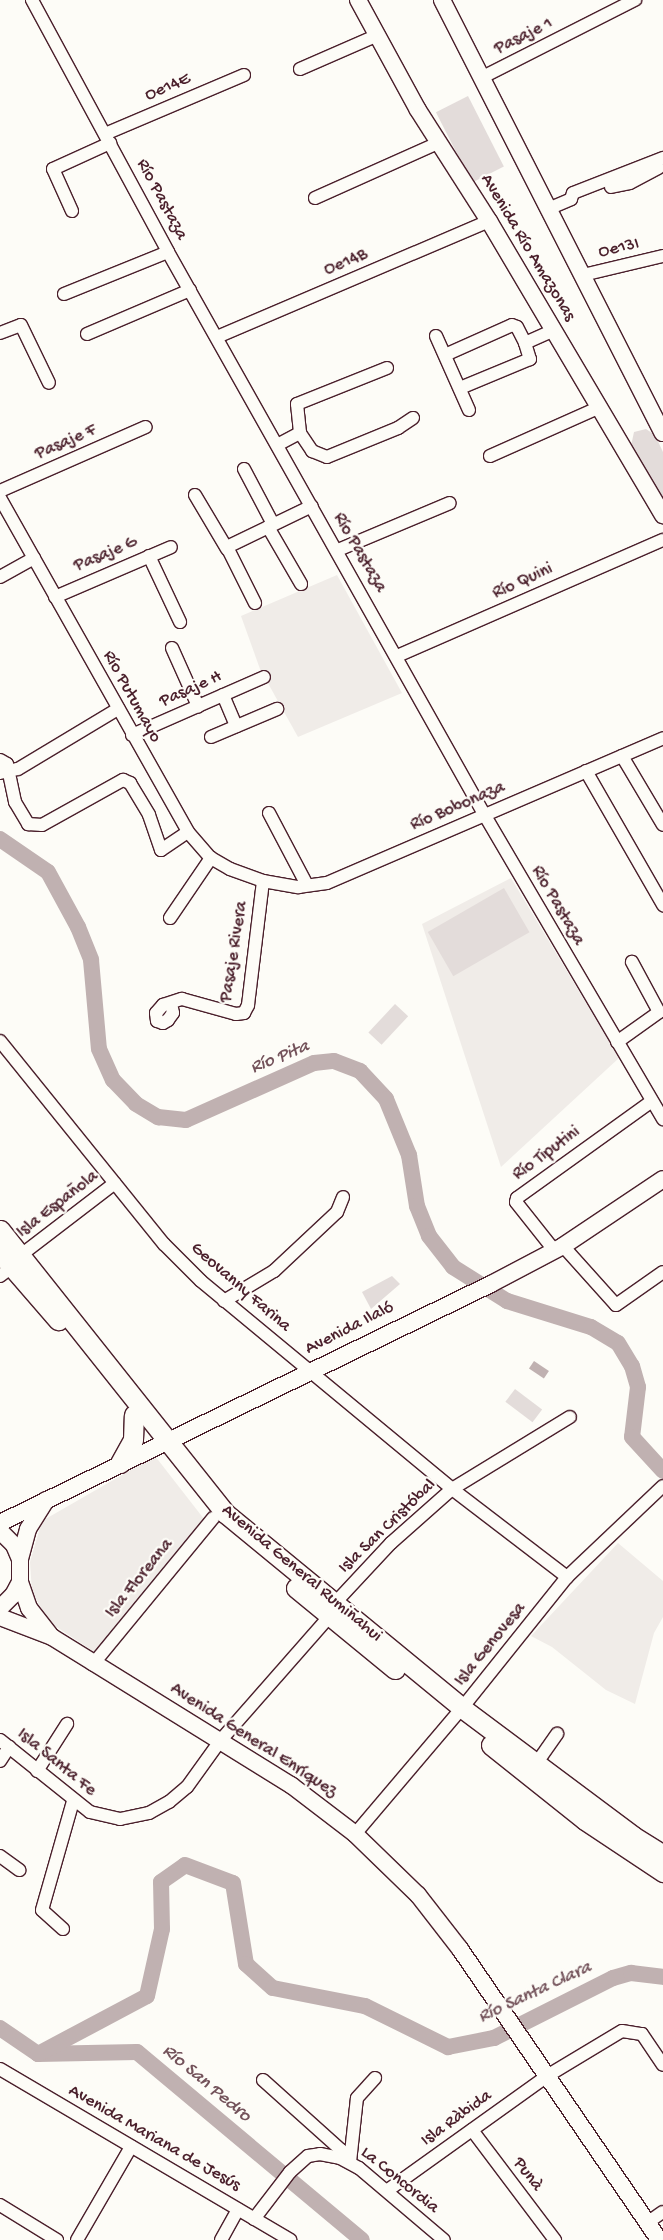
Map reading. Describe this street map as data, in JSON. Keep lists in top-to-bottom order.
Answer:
{
  "streets": {
    "highway": ["Avenida General Rumiñahui"],
    "main road": ["Avenida Río Amazonas", "Avenida Ilaló", "Avenida General Enríquez"],
    "street": [
      "Pasaje 1",
      "Oe14E",
      "Río Pastaza",
      "Oe13I",
      "Oe14B",
      "Pasaje F",
      "Pasaje G",
      "Río Quini",
      "Pasaje H",
      "Río Putumayo",
      "Río Bobonaza",
      "Pasaje Rivera",
      "Río Tiputini",
      "Isla Española",
      "Geovanny Farina",
      "Isla San Cristóbal",
      "Isla Floreana",
      "Isla Genovesa",
      "Isla Santa Fe",
      "Isla Ràbida",
      "Avenida Mariana de Jesús",
      "Punà",
      "La Concordia"
    ]
  },
  "crossings": [
    ["Pasaje 1", "Avenida Río Amazonas"],
    ["Oe14E", "Río Pastaza"],
    ["Río Pastaza", "Oe14B"],
    ["Río Pastaza", "Río Quini"],
    ["Río Pastaza", "Río Bobonaza"],
    ["Río Pastaza", "Río Tiputini"],
    ["Avenida Río Amazonas", "Oe13I"],
    ["Avenida Río Amazonas", "Oe14B"],
    ["Pasaje G", "Río Putumayo"],
    ["Pasaje H", "Río Putumayo"],
    ["Río Putumayo", "Río Bobonaza"],
    ["Río Putumayo", "Pasaje Rivera"],
    ["Río Bobonaza", "Pasaje Rivera"],
    ["Río Tiputini", "Avenida Ilaló"],
    ["Isla Española", "Geovanny Farina"],
    ["Isla Española", "Avenida General Rumiñahui"],
    ["Geovanny Farina", "Avenida Ilaló"],
    ["Geovanny Farina", "Isla San Cristóbal"],
    ["Geovanny Farina", "Isla Genovesa"],
    ["Avenida Ilaló", "Avenida General Rumiñahui"],
    ["Isla San Cristóbal", "Avenida General Rumiñahui"],
    ["Isla San Cristóbal", "Avenida General Enríquez"],
    ["Isla San Cristóbal", "Isla Santa Fe"],
    ["Avenida General Rumiñahui", "Isla Floreana"],
    ["Avenida General Rumiñahui", "Isla Genovesa"],
    ["Isla Floreana", "Avenida General Enríquez"],
    ["Isla Genovesa", "Avenida General Enríquez"],
    ["Avenida General Enríquez", "Isla Ràbida"],
    ["Isla Ràbida", "Punà"],
    ["Isla Ràbida", "La Concordia"],
    ["Avenida Mariana de Jesús", "La Concordia"]
  ],
  "water": ["Río Pita", "Río Santa Clara", "Río San Pedro"]
}
